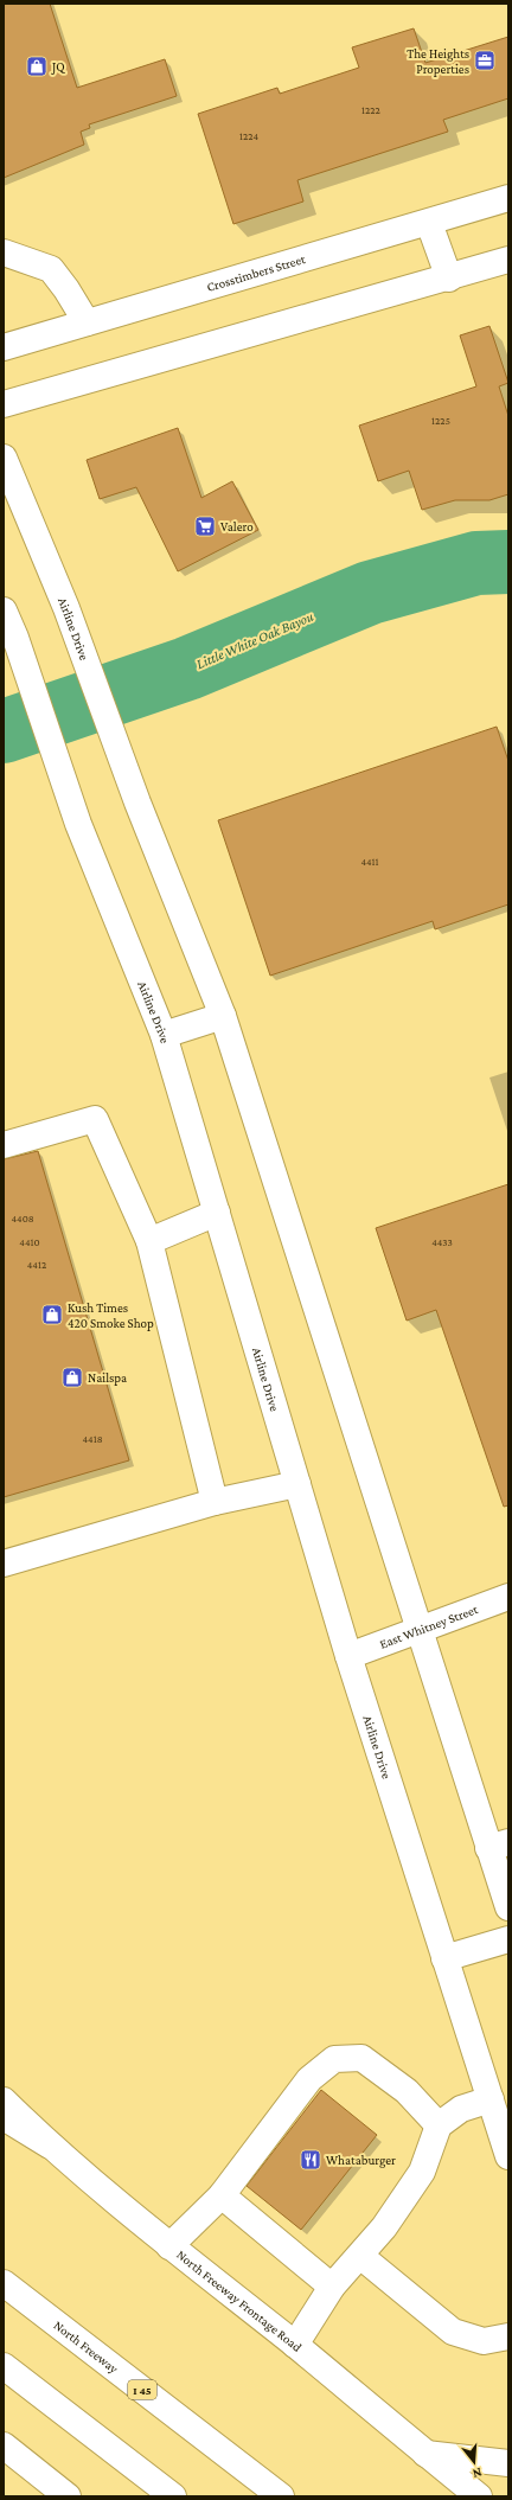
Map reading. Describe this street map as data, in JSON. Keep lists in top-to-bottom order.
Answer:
{
  "streets": {
    "main road": [
      "Crosstimbers Street",
      "Airline Drive",
      "East Whitney Street",
      "North Freeway Frontage Road",
      "North Freeway",
      "I 45"
    ]
  },
  "crossings": [
    ["Airline Drive", "East Whitney Street"]
  ],
  "water": ["Little White Oak Bayou"],
  "places": {
    "office": ["The Heights Properties"],
    "shop": ["JQ", "Kush Times 420 Smoke Shop", "Nailspa"],
    "supermarket": ["Valero"],
    "restaurant": ["Whataburger"]
  },
  "house_numbers": [
    "1222",
    "1224",
    "1225",
    "4411",
    "4408",
    "4410",
    "4433",
    "4412",
    "4418"
  ],
  "north": "bottom"
}
